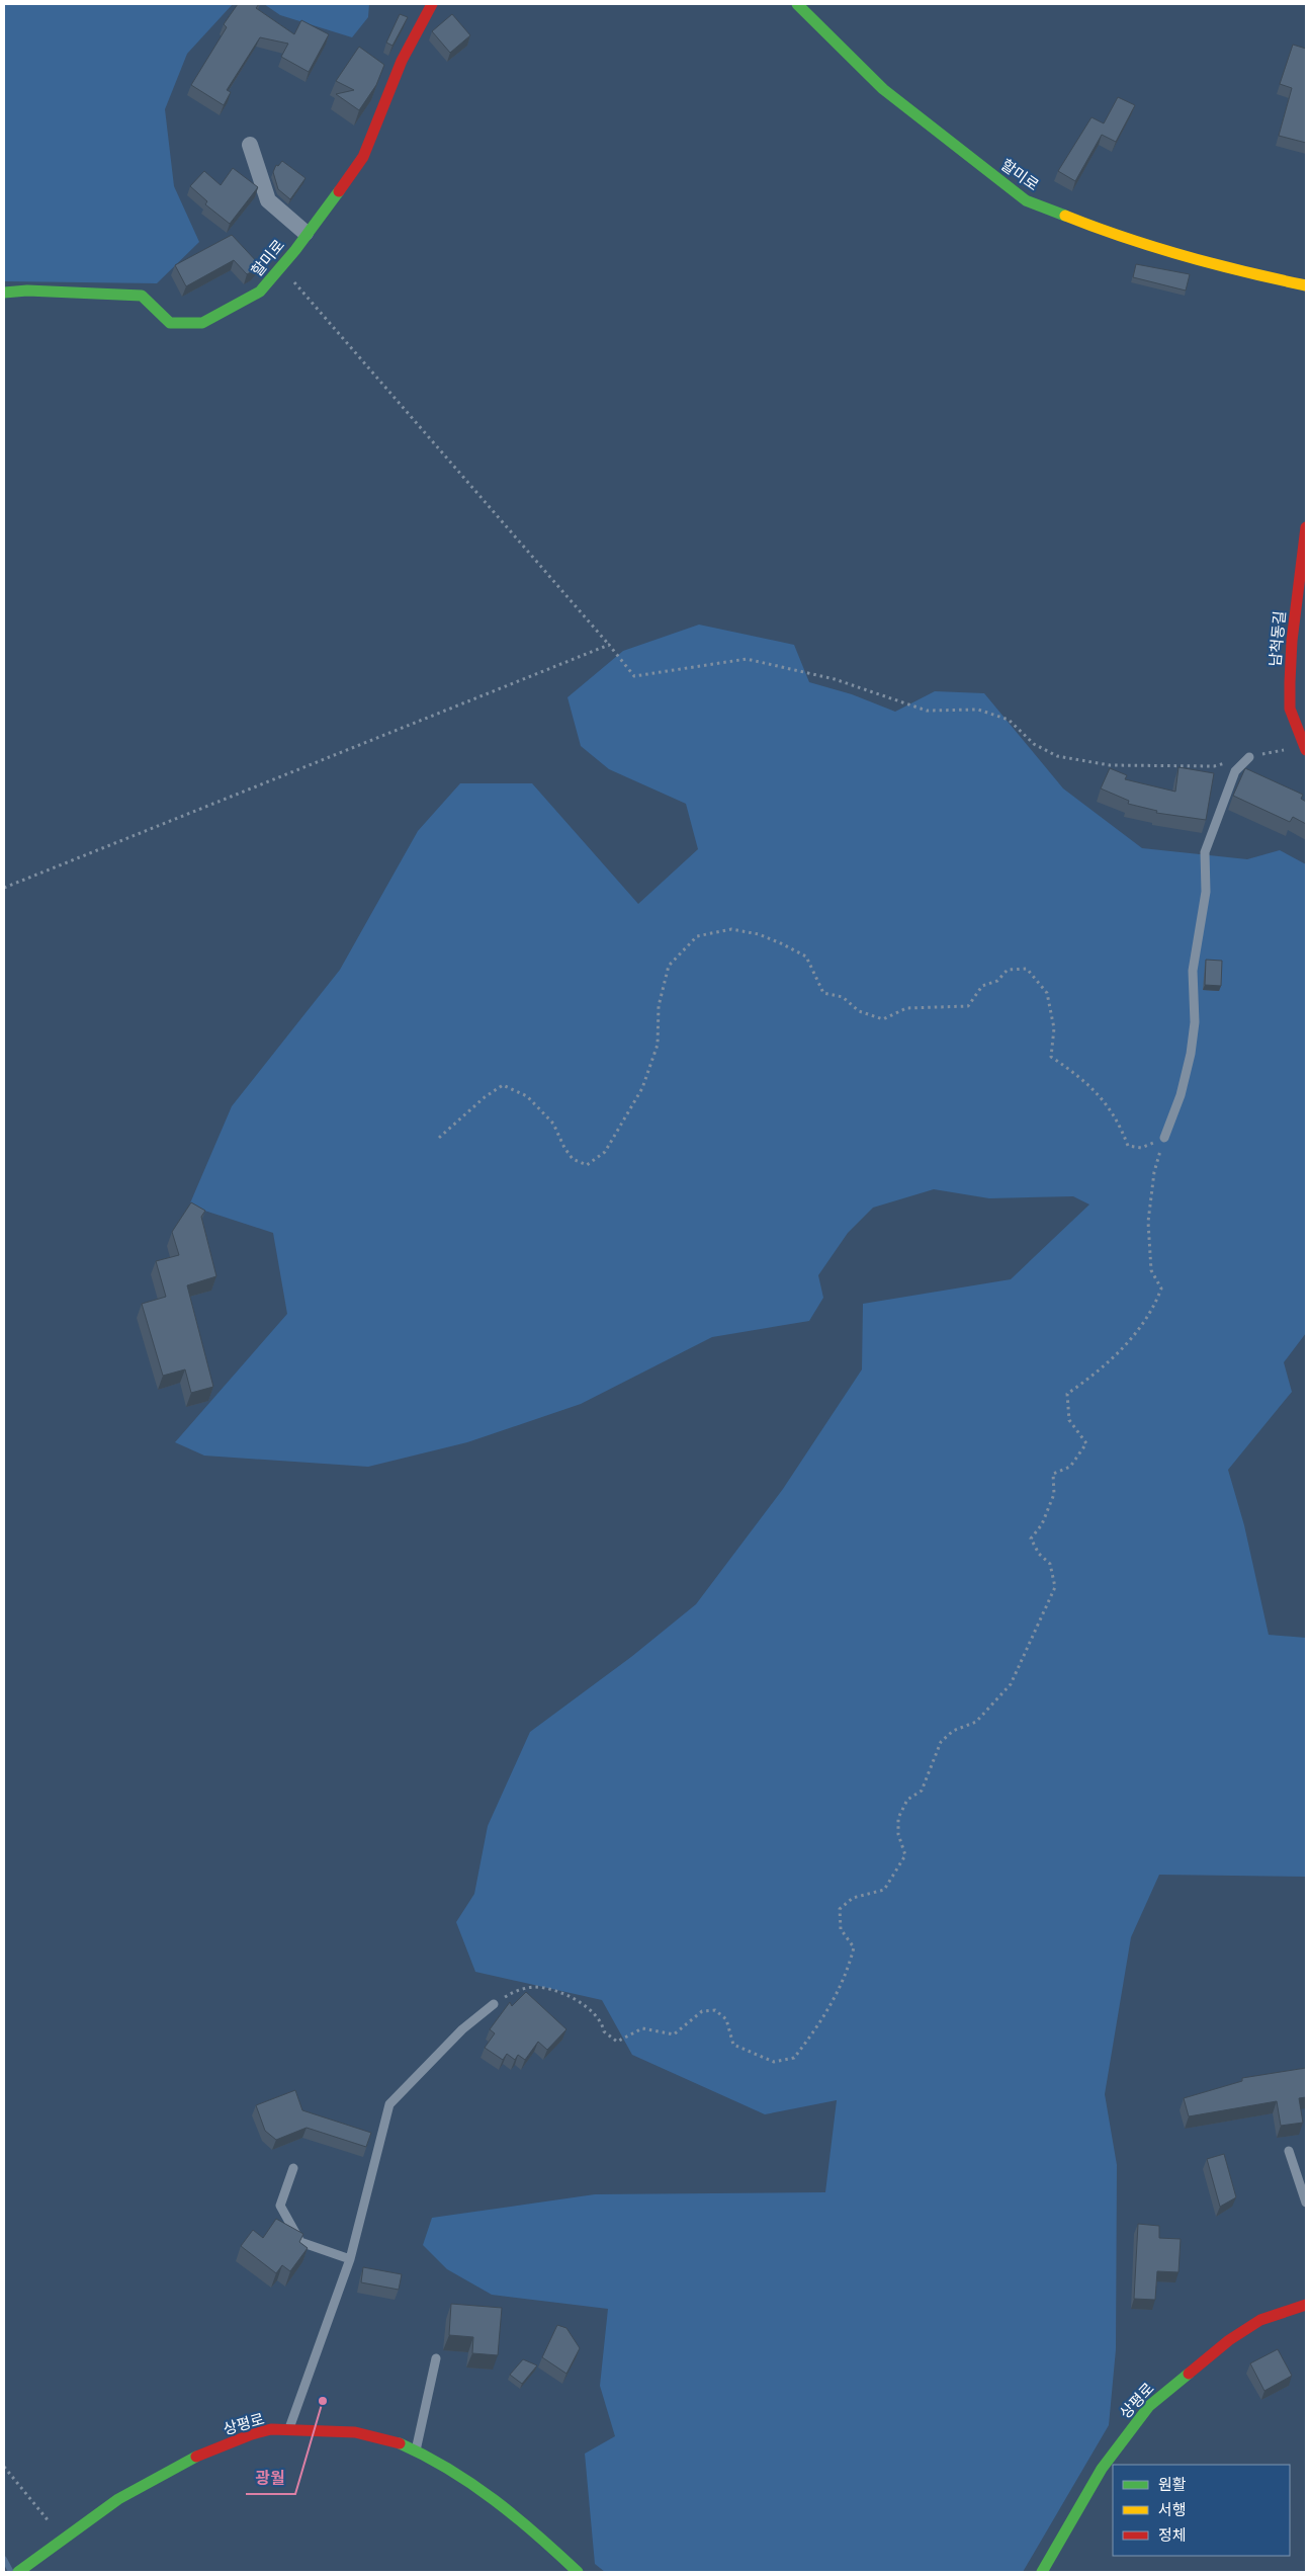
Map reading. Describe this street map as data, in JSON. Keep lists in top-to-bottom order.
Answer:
{
  "streets": {
    "street": ["할미로", "남척동길", "상평로"]
  },
  "places": ["광월"],
  "legend": ["원활", "서행", "정체"]
}
